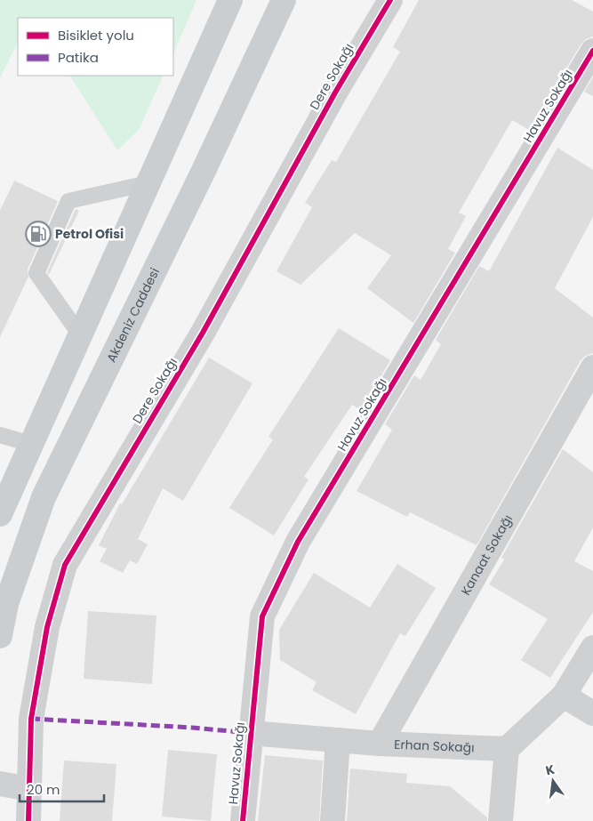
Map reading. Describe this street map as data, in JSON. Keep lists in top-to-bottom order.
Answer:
{
  "streets": {
    "main road": ["Akdeniz Caddesi"],
    "street": [
      "Dere Sokağı",
      "Havuz Sokağı",
      "Kanaat Sokağı",
      "Erhan Sokağı"
    ]
  },
  "crossings": [
    ["Havuz Sokağı", "Erhan Sokağı"],
    ["Kanaat Sokağı", "Erhan Sokağı"]
  ],
  "places": {
    "fuel station": ["Petrol Ofisi"]
  },
  "legend": ["Bisiklet yolu", "Patika"],
  "scale_bar": "20 m",
  "north": "top"
}
